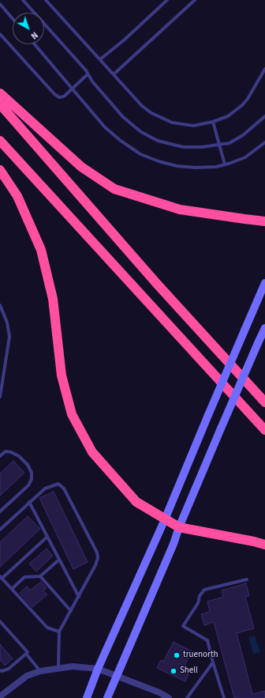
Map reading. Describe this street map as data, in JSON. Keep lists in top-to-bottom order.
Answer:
{
  "places": ["truenorth", "Shell"],
  "north": "bottom right"
}
